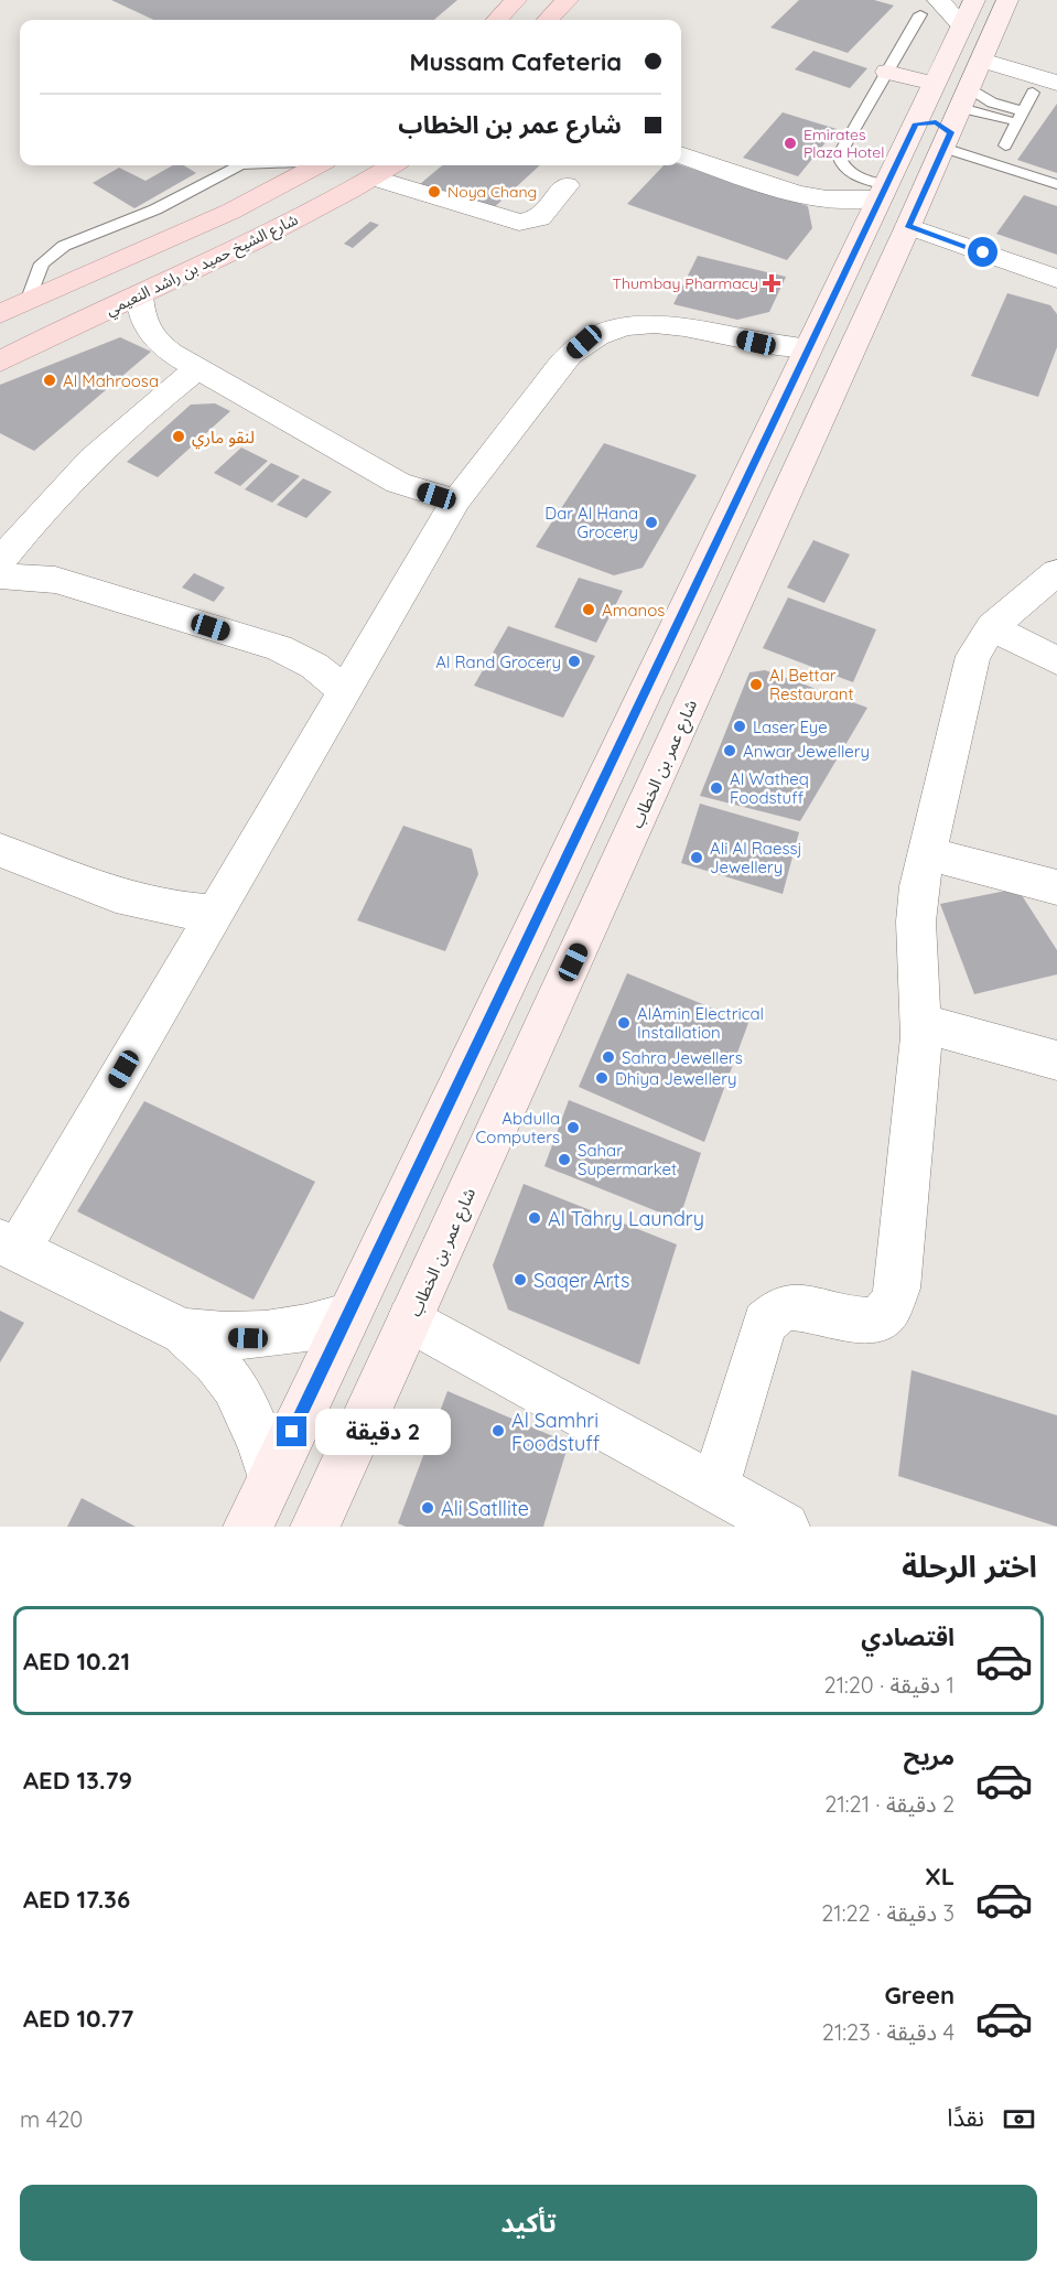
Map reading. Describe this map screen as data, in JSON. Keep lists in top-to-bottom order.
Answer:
{
  "streets": {
    "main road": ["شارع الشيخ حميد بن راشد النعيمي"],
    "street": ["شارع عمر بن الخطاب"]
  },
  "places": {
    "other": [
      "Emirates Plaza Hotel",
      "Noya Chang",
      "Al Mahroosa",
      "لنقو ماري",
      "Dar Al Hana Grocery",
      "Amanos",
      "Al Rand Grocery",
      "Al Bettar Restaurant",
      "Laser Eye",
      "Anwar Jewellery",
      "Al Watheq Foodstuff",
      "Ali Al Raessj Jewellery",
      "AlAmin Electrical Installation",
      "Sahra Jewellers",
      "Dhiya Jewellery",
      "Abdulla Computers",
      "Sahar Supermarket",
      "Al Tahry Laundry",
      "Saqer Arts",
      "Al Samhri Foodstuff",
      "Ali Satllite"
    ],
    "health": ["Thumbay Pharmacy"]
  },
  "page": {
    "banner": ["Mussam Cafeteria", "شارع عمر بن الخطاب"],
    "bubble": "2 دقيقة",
    "heading": "اختر الرحلة",
    "list": [
      {
        "name": "اقتصادي",
        "note": "1 دقيقة · 21:20",
        "value": "AED 10.21"
      },
      {
        "name": "مريح",
        "note": "2 دقيقة · 21:21",
        "value": "AED 13.79"
      },
      {
        "name": "XL",
        "note": "3 دقيقة · 21:22",
        "value": "AED 17.36"
      },
      {
        "name": "Green",
        "note": "4 دقيقة · 21:23",
        "value": "AED 10.77"
      }
    ],
    "pay": ["نقدًا", "420 m"],
    "buttons": "تأكيد"
  }
}
